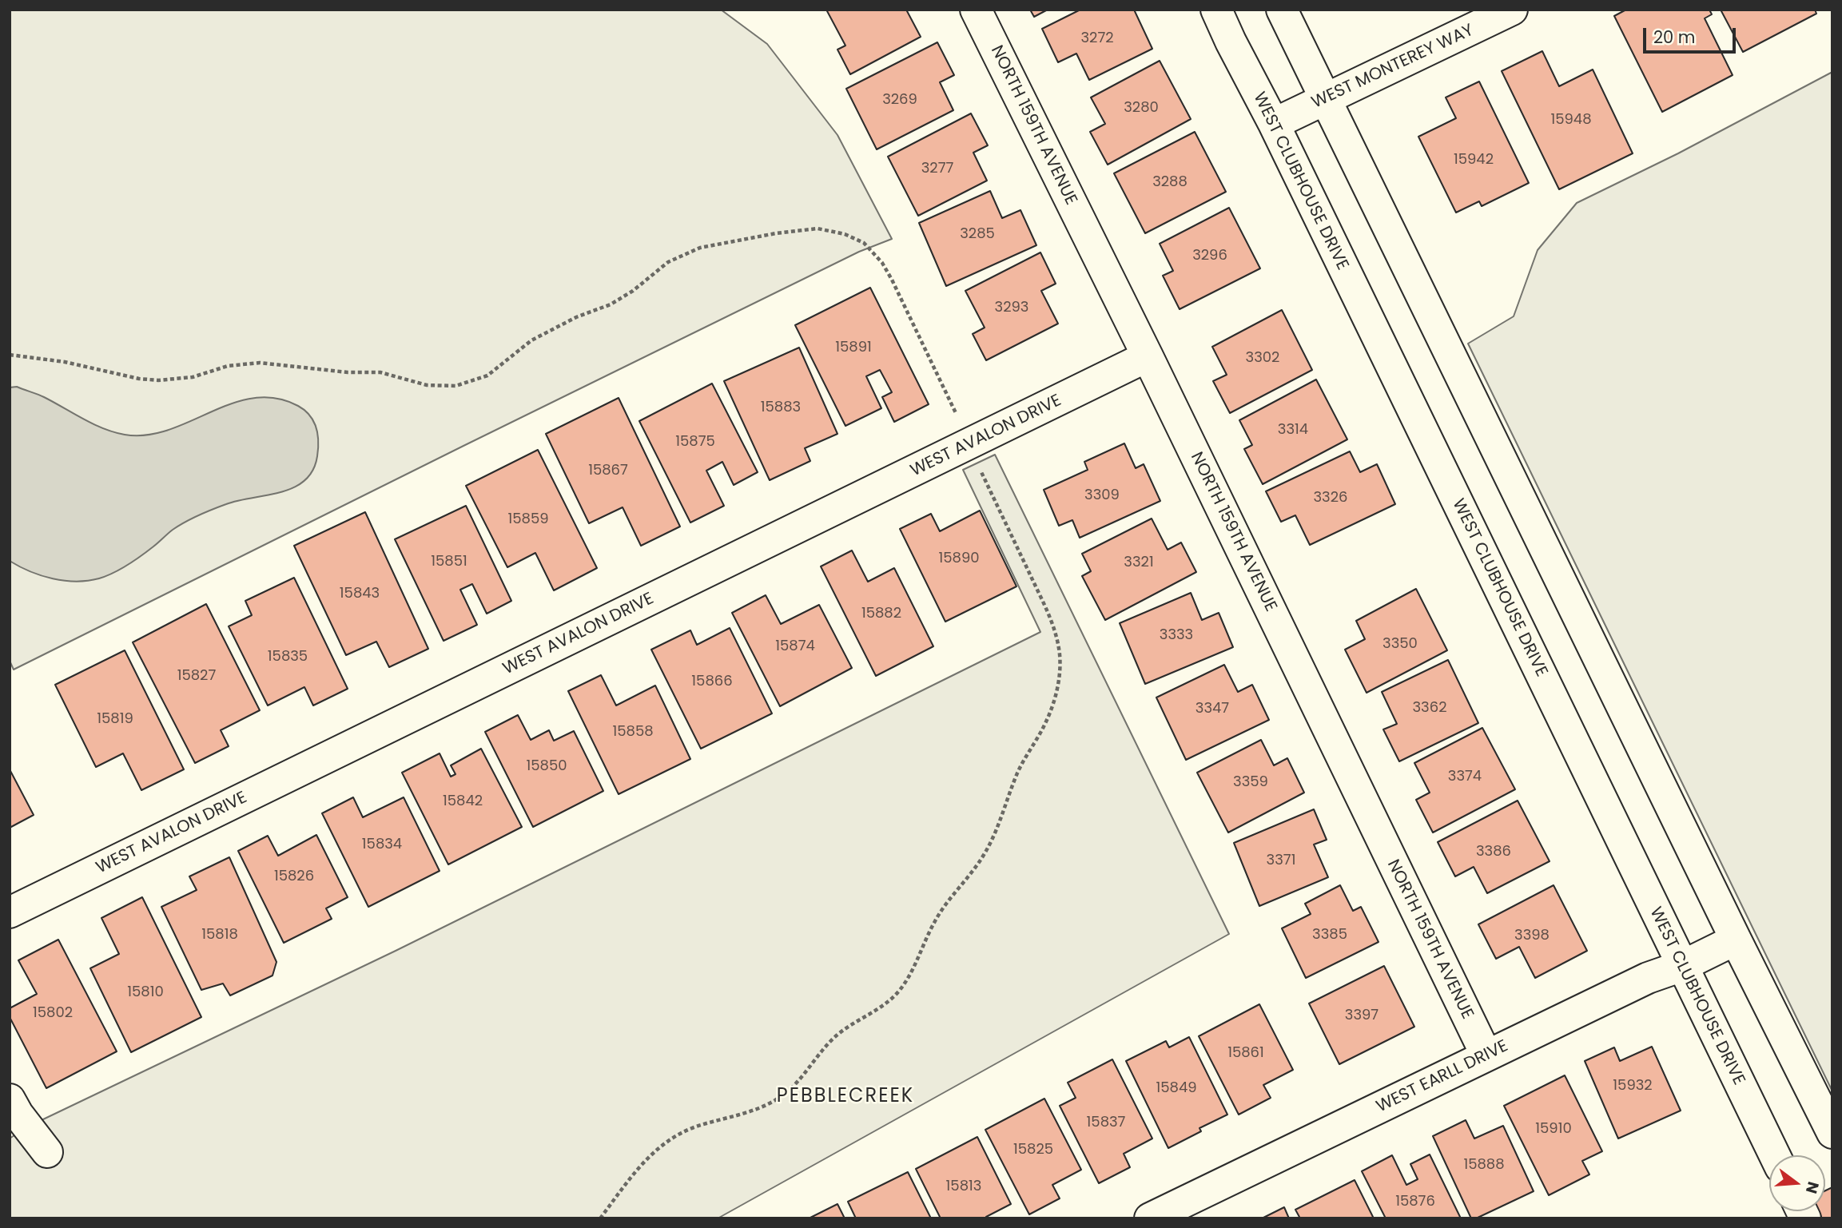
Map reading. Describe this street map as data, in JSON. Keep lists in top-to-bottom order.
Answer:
{
  "streets": {
    "street": [
      "WEST MONTEREY WAY",
      "NORTH 159TH AVENUE",
      "WEST CLUBHOUSE DRIVE",
      "WEST AVALON DRIVE",
      "WEST EARLL DRIVE"
    ]
  },
  "crossings": [
    ["WEST MONTEREY WAY", "WEST CLUBHOUSE DRIVE"],
    ["NORTH 159TH AVENUE", "WEST AVALON DRIVE"],
    ["NORTH 159TH AVENUE", "WEST EARLL DRIVE"],
    ["WEST CLUBHOUSE DRIVE", "WEST EARLL DRIVE"]
  ],
  "districts": ["PEBBLECREEK"],
  "house_numbers": [
    "3272",
    "3269",
    "3280",
    "15948",
    "15942",
    "3277",
    "3288",
    "3285",
    "3296",
    "3293",
    "15891",
    "3302",
    "15883",
    "3314",
    "15875",
    "15867",
    "3309",
    "3326",
    "15859",
    "15890",
    "15851",
    "3321",
    "15843",
    "15882",
    "3333",
    "3350",
    "15874",
    "15835",
    "15827",
    "15866",
    "3362",
    "3347",
    "15819",
    "15858",
    "15850",
    "3374",
    "3359",
    "15842",
    "15834",
    "3386",
    "3371",
    "15826",
    "15818",
    "3385",
    "3398",
    "15810",
    "15802",
    "3397",
    "15861",
    "15932",
    "15849",
    "15837",
    "15910",
    "15825",
    "15888",
    "15813",
    "15876"
  ],
  "scale_bar": "20 m",
  "north": "right"
}
